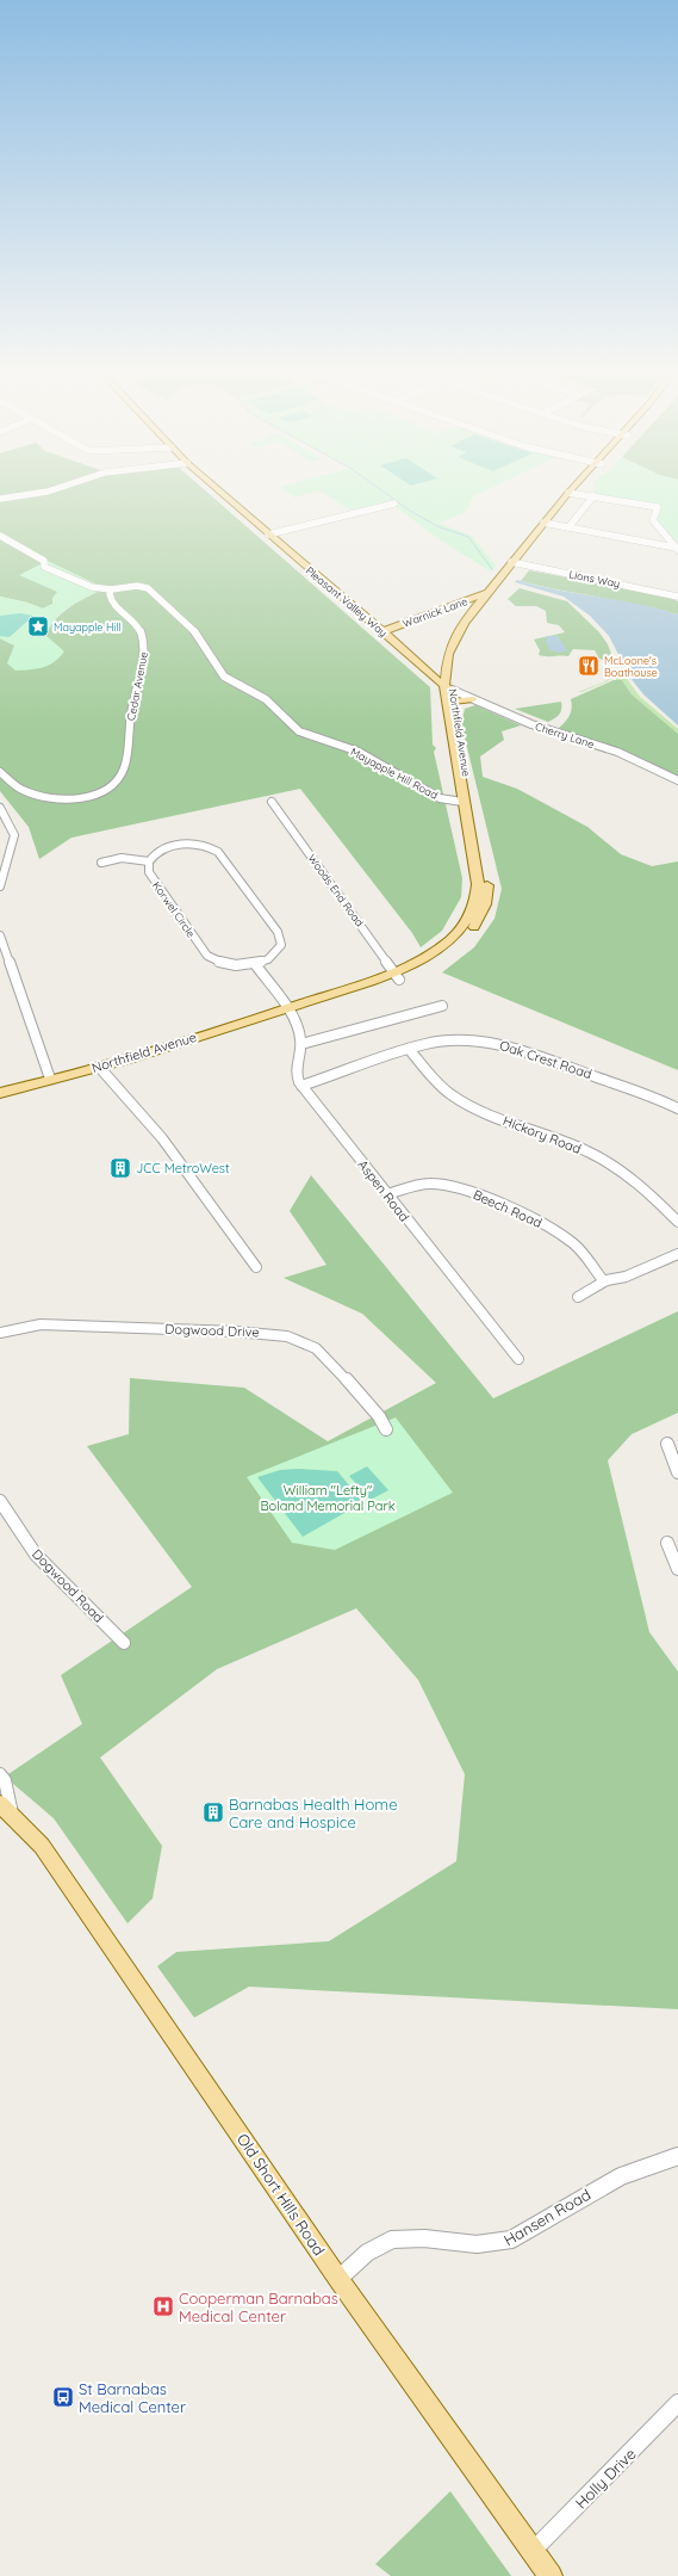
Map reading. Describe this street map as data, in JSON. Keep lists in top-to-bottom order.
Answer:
{
  "streets": {
    "main road": [
      "Pleasant Valley Way",
      "Warnick Lane",
      "Northfield Avenue",
      "Old Short Hills Road"
    ],
    "street": [
      "Lions Way",
      "Cedar Avenue",
      "Cherry Lane",
      "Mayapple Hill Road",
      "Woods End Road",
      "Korwel Circle",
      "Oak Crest Road",
      "Hickory Road",
      "Aspen Road",
      "Beech Road",
      "Dogwood Drive",
      "Dogwood Road",
      "Hansen Road",
      "Holly Drive"
    ]
  },
  "crossings": [
    ["Lions Way", "Northfield Avenue"],
    ["Pleasant Valley Way", "Warnick Lane"],
    ["Pleasant Valley Way", "Northfield Avenue"],
    ["Pleasant Valley Way", "Cherry Lane"],
    ["Warnick Lane", "Northfield Avenue"],
    ["Cedar Avenue", "Mayapple Hill Road"],
    ["Northfield Avenue", "Cherry Lane"],
    ["Northfield Avenue", "Mayapple Hill Road"],
    ["Northfield Avenue", "Woods End Road"],
    ["Oak Crest Road", "Hickory Road"],
    ["Oak Crest Road", "Aspen Road"],
    ["Aspen Road", "Beech Road"],
    ["Old Short Hills Road", "Hansen Road"],
    ["Old Short Hills Road", "Holly Drive"]
  ],
  "parks": ["William \"Lefty\" Boland Memorial Park"],
  "places": {
    "place": ["Mayapple Hill"],
    "restaurant": ["McLoone's Boathouse"],
    "building": ["JCC MetroWest", "Barnabas Health Home Care and Hospice"],
    "hospital": ["Cooperman Barnabas Medical Center"],
    "bus stop": ["St Barnabas Medical Center"]
  }
}
